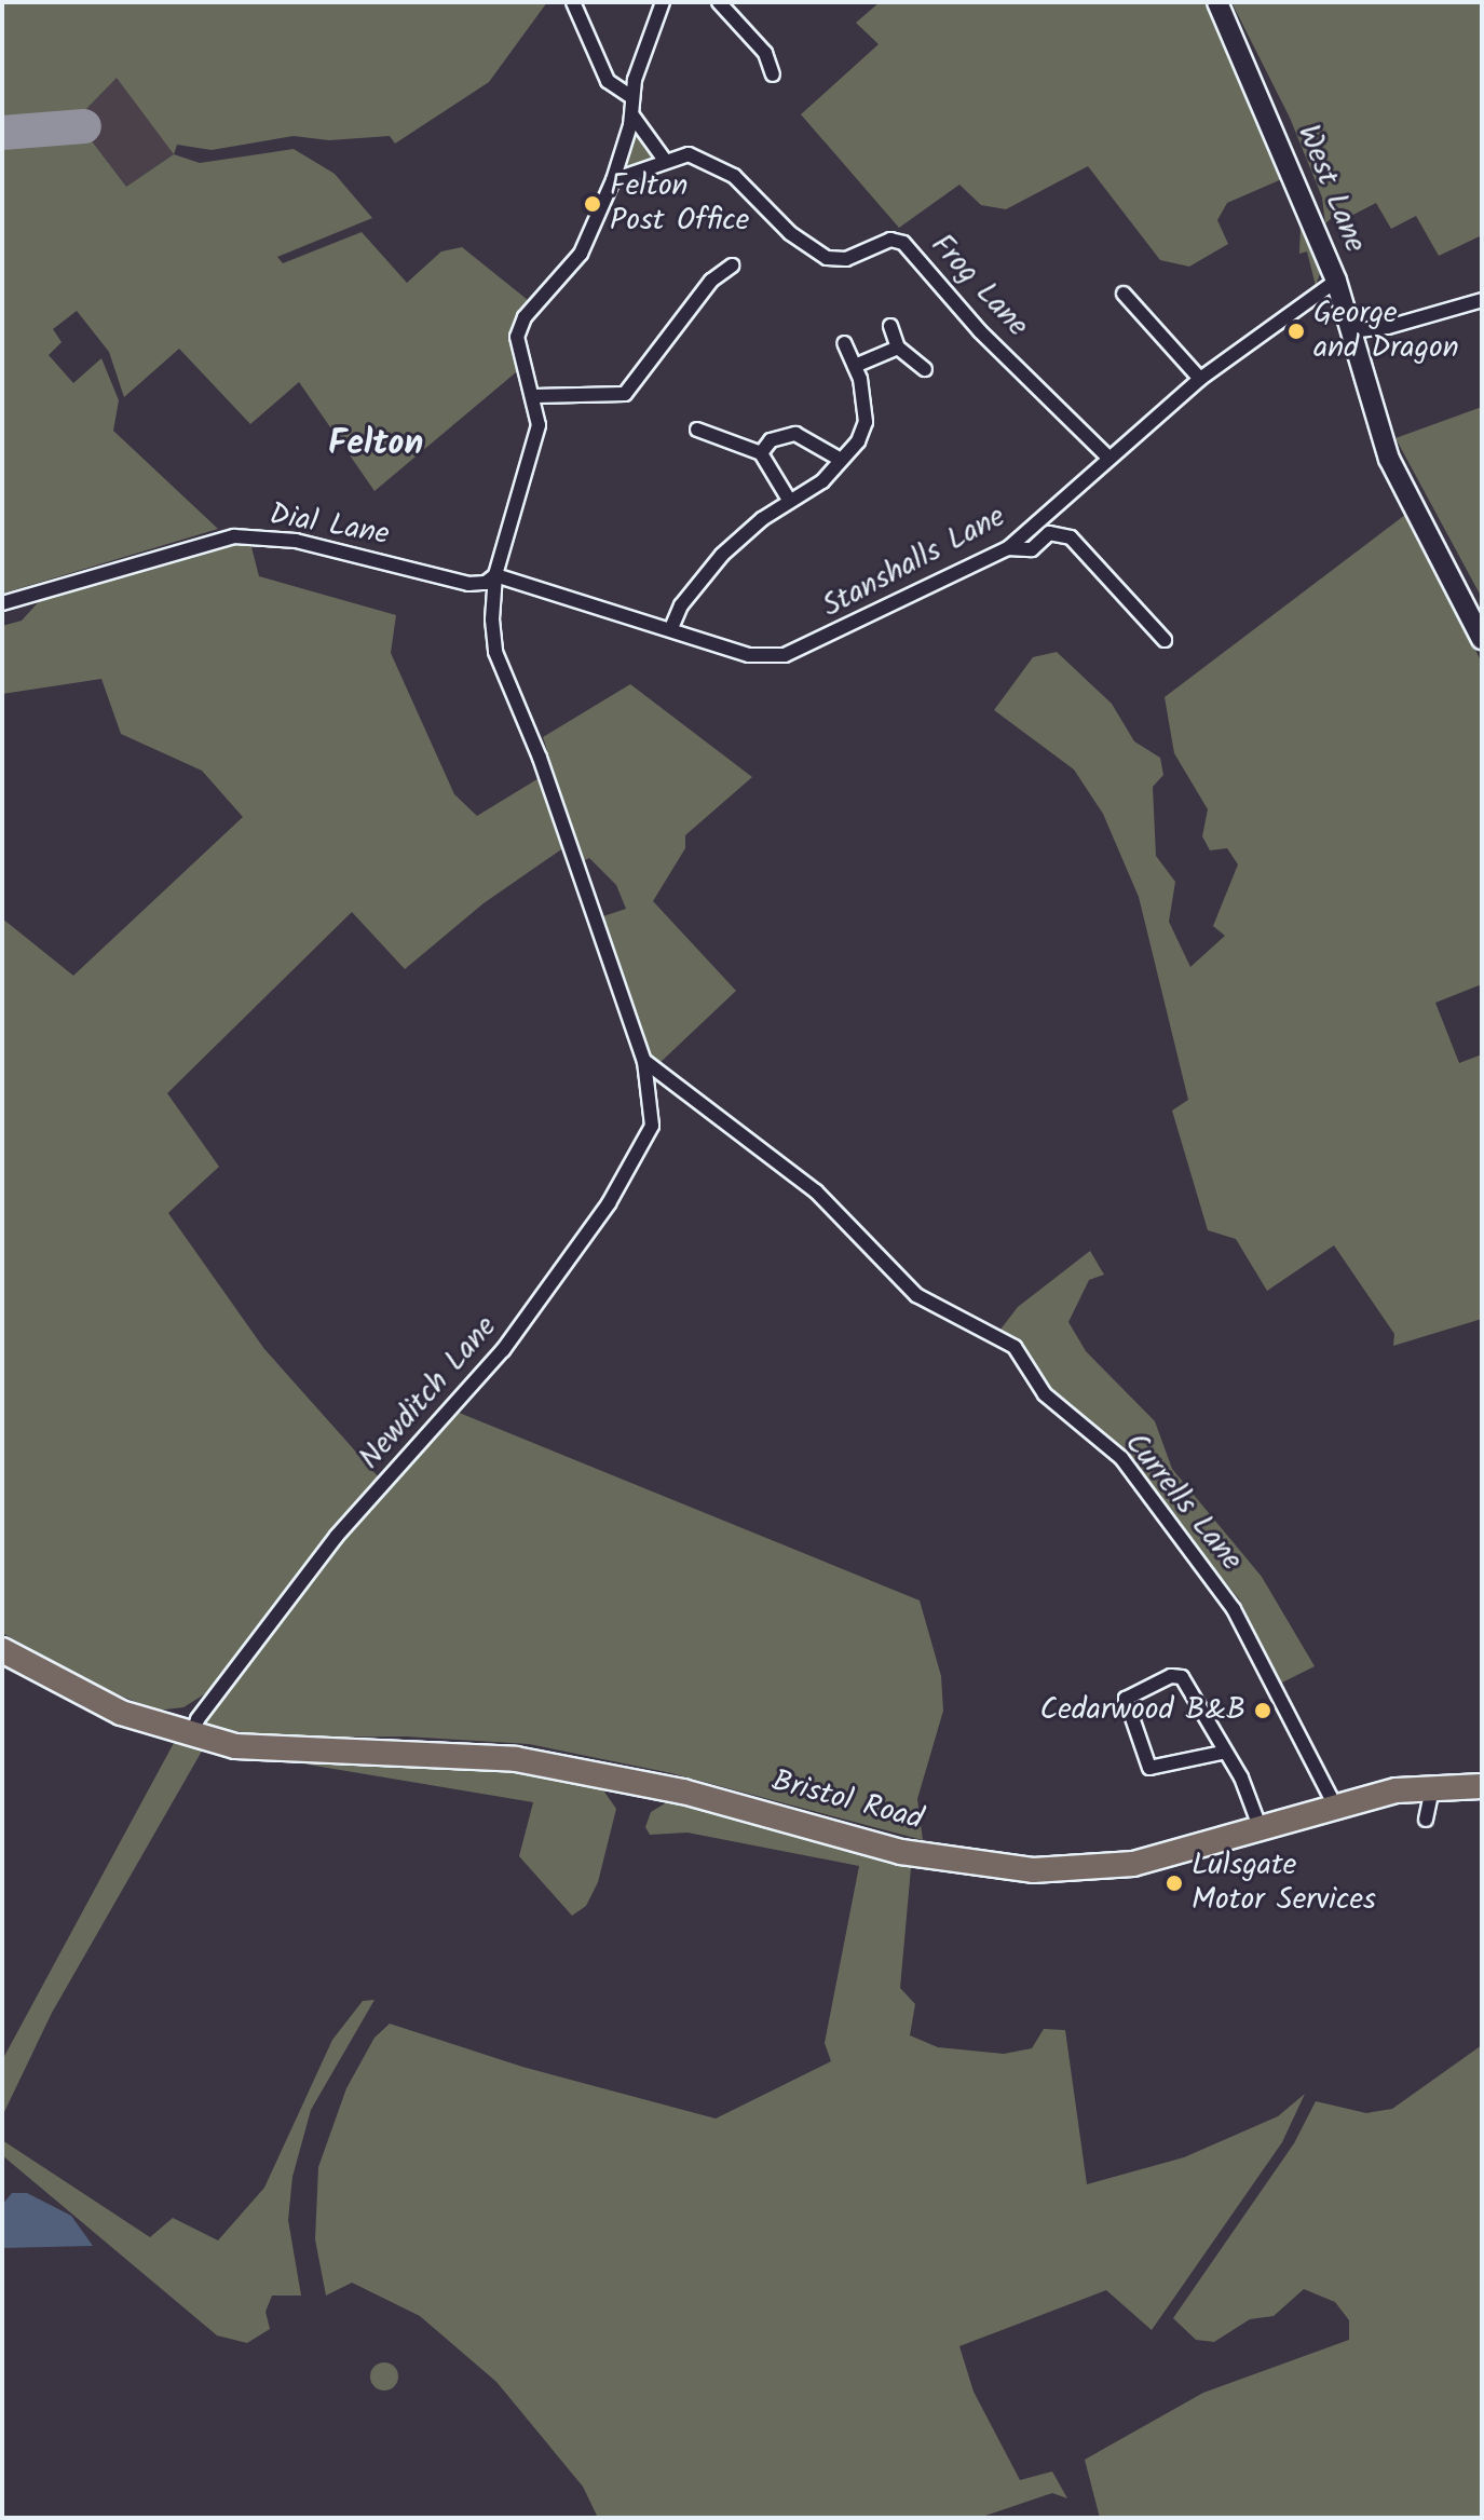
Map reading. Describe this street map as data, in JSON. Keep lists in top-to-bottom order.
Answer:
{
  "streets": {
    "highway": ["Bristol Road"],
    "street": [
      "West Lane",
      "Frog Lane",
      "Dial Lane",
      "Stanshalls Lane",
      "Newditch Lane",
      "Currells Lane"
    ]
  },
  "crossings": [
    ["West Lane", "Stanshalls Lane"],
    ["Frog Lane", "Stanshalls Lane"],
    ["Frog Lane", "Newditch Lane"],
    ["Dial Lane", "Stanshalls Lane"],
    ["Dial Lane", "Newditch Lane"],
    ["Stanshalls Lane", "Newditch Lane"],
    ["Newditch Lane", "Currells Lane"],
    ["Newditch Lane", "Bristol Road"],
    ["Currells Lane", "Bristol Road"]
  ],
  "districts": ["Felton"],
  "places": [
    "Felton Post Office",
    "George and Dragon",
    "Cedarwood B&B",
    "Lulsgate Motor Services"
  ]
}
